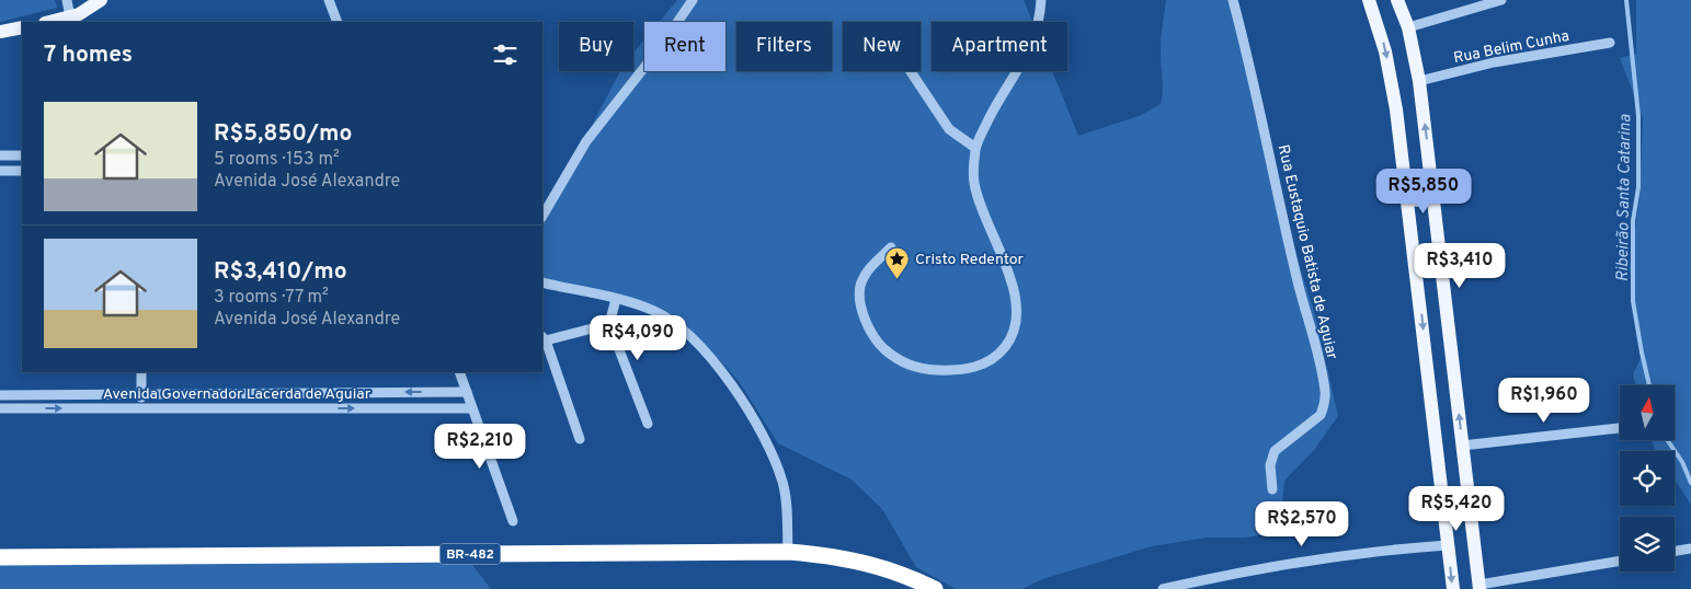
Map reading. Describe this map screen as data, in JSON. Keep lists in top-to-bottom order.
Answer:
{
  "streets": {
    "highway": ["BR-482"],
    "street": ["Rua Belim Cunha", "Rua Eustaquio Batista de Aguiar", "Avenida Governador Lacerda de Aguiar"]
  },
  "water": ["Ribeirão Santa Catarina"],
  "places": {
    "place": ["Cristo Redentor"]
  },
  "north": "top",
  "page": {
    "chip": [
      "Buy",
      "Rent",
      "Filters",
      "New",
      "Apartment"
    ],
    "heading": "7 homes",
    "list": [
      {
        "name": "R$5,850/mo",
        "note": "5 rooms · 153 m² · Avenida José Alexandre"
      },
      {
        "name": "R$3,410/mo",
        "note": "3 rooms · 77 m² · Avenida José Alexandre"
      }
    ],
    "price": [
      "R$5,850",
      "R$3,410",
      "R$4,090",
      "R$1,960",
      "R$2,210",
      "R$5,420",
      "R$2,570"
    ]
  }
}
